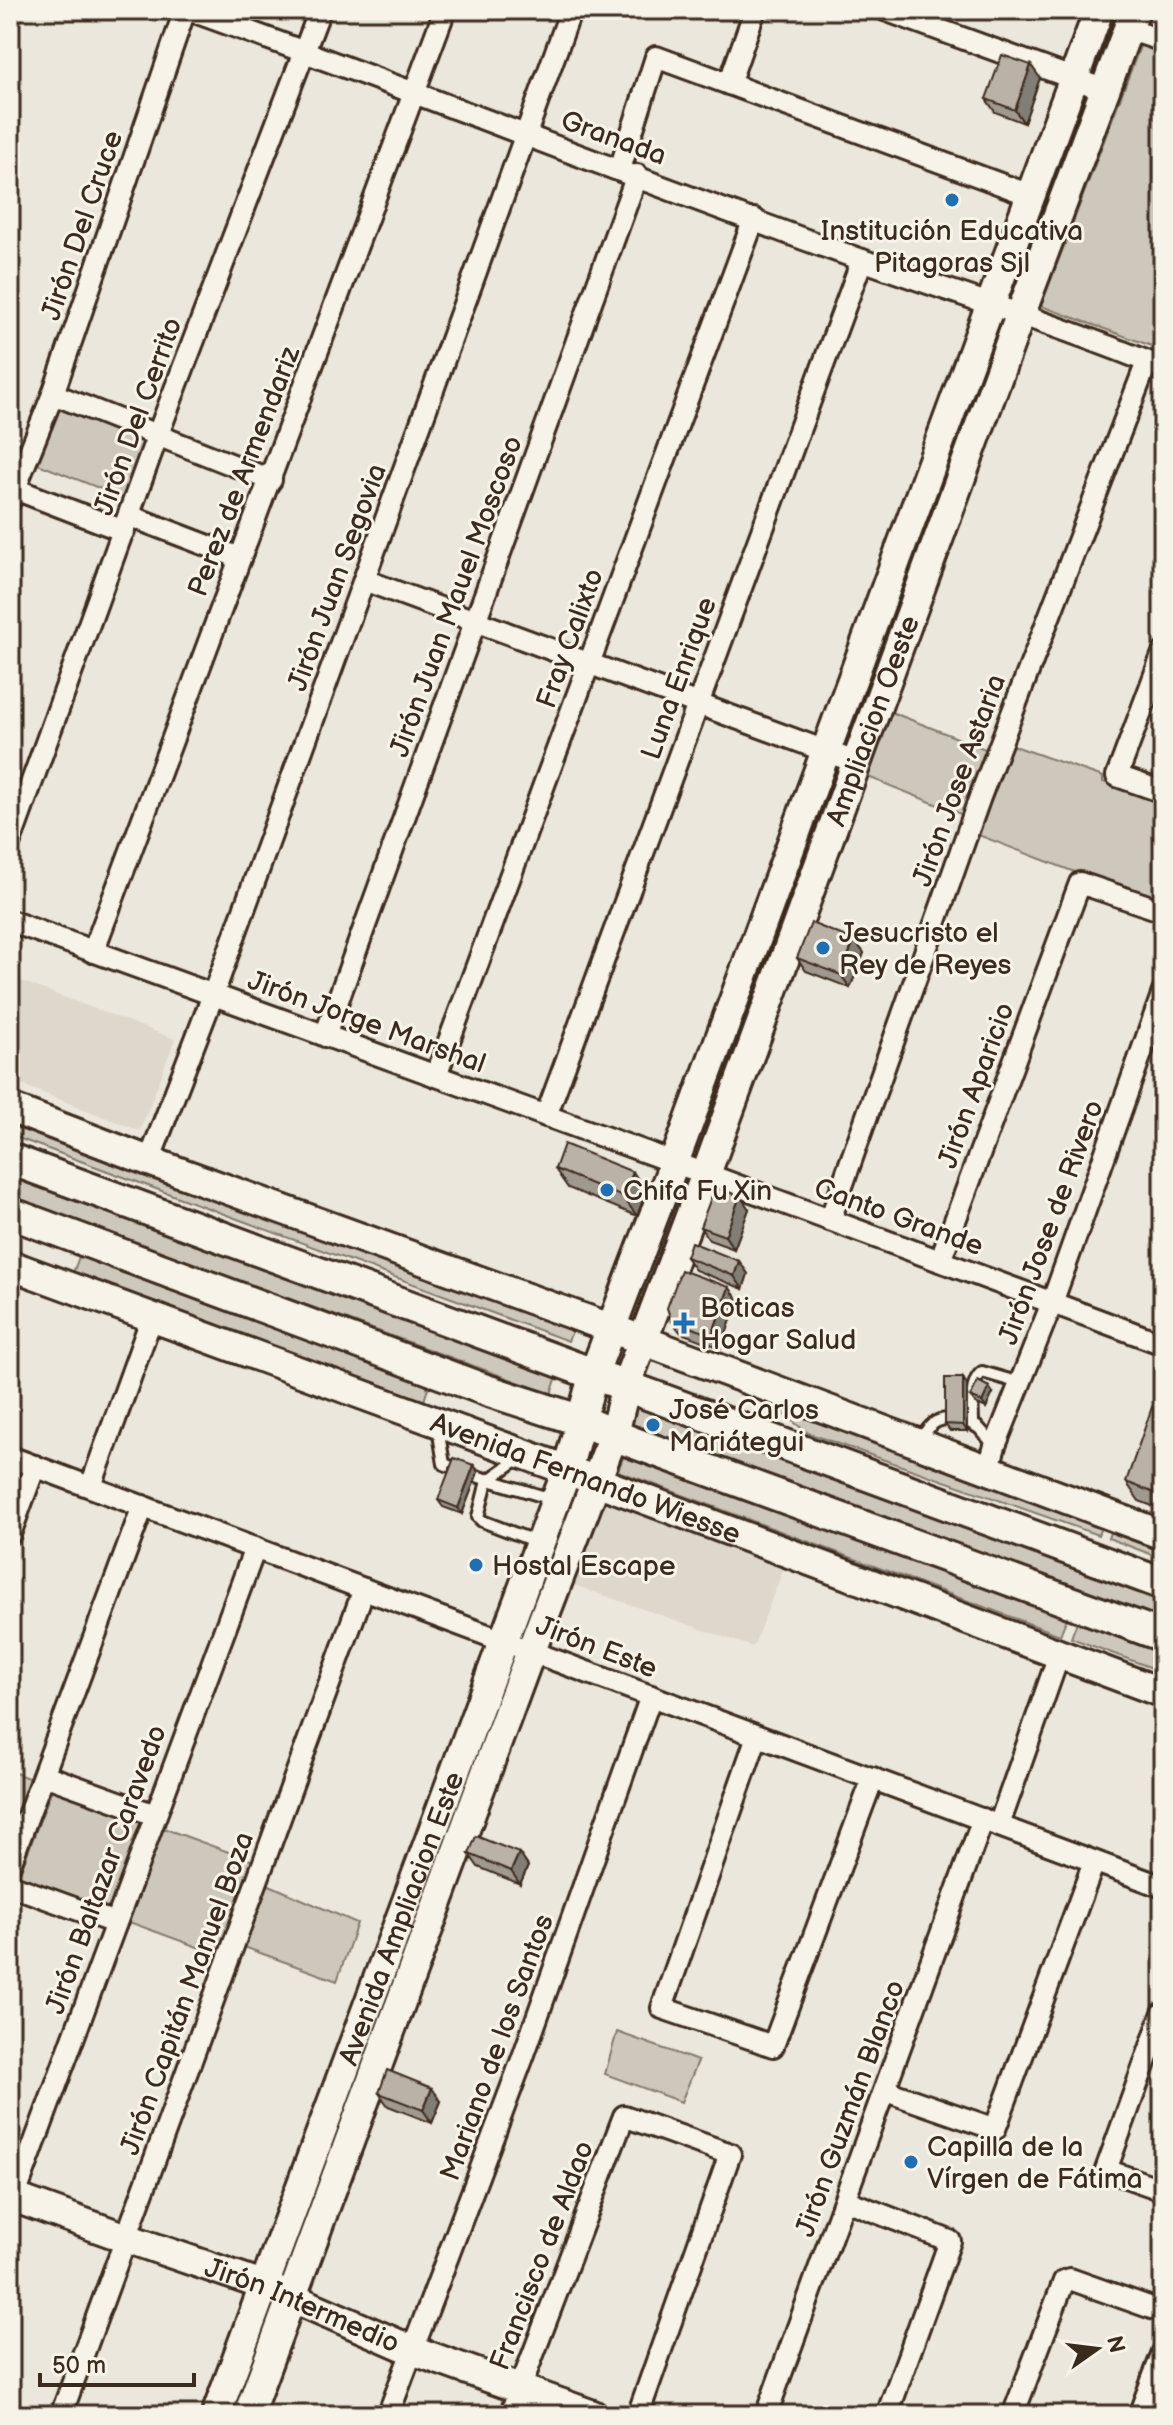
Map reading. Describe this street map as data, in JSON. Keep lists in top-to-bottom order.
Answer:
{
  "streets": {
    "main road": [
      "Ampliacion Oeste",
      "Avenida Fernando Wiesse",
      "Avenida Ampliacion Este",
      "Jirón Intermedio"
    ],
    "street": [
      "Granada",
      "Jirón Del Cruce",
      "Jirón Del Cerrito",
      "Perez de Armendariz",
      "Jirón Juan Segovia",
      "Jirón Juan Mauel Moscoso",
      "Fray Calixto",
      "Luna Enrique",
      "Jirón Jose Astaria",
      "Jirón Jorge Marshal",
      "Jirón Aparicio",
      "Canto Grande",
      "Jirón Jose de Rivero",
      "Jirón Este",
      "Jirón Baltazar Caravedo",
      "Jirón Capitán Manuel Boza",
      "Mariano de los Santos",
      "Jirón Guzmán Blanco",
      "Francisco de Aldao"
    ]
  },
  "crossings": [
    ["Granada", "Jirón Del Cruce"],
    ["Granada", "Jirón Del Cerrito"],
    ["Granada", "Perez de Armendariz"],
    ["Granada", "Jirón Juan Segovia"],
    ["Granada", "Jirón Juan Mauel Moscoso"],
    ["Granada", "Fray Calixto"],
    ["Granada", "Luna Enrique"],
    ["Granada", "Ampliacion Oeste"],
    ["Granada", "Jirón Jose Astaria"],
    ["Perez de Armendariz", "Jirón Jorge Marshal"],
    ["Jirón Juan Segovia", "Jirón Jorge Marshal"],
    ["Jirón Juan Mauel Moscoso", "Jirón Jorge Marshal"],
    ["Fray Calixto", "Jirón Jorge Marshal"],
    ["Luna Enrique", "Jirón Jorge Marshal"],
    ["Ampliacion Oeste", "Jirón Jorge Marshal"],
    ["Ampliacion Oeste", "Canto Grande"],
    ["Ampliacion Oeste", "Avenida Fernando Wiesse"],
    ["Ampliacion Oeste", "Avenida Ampliacion Este"],
    ["Jirón Jose Astaria", "Canto Grande"],
    ["Jirón Jorge Marshal", "Canto Grande"],
    ["Jirón Aparicio", "Canto Grande"],
    ["Canto Grande", "Jirón Jose de Rivero"],
    ["Avenida Fernando Wiesse", "Avenida Ampliacion Este"],
    ["Avenida Fernando Wiesse", "Jirón Guzmán Blanco"],
    ["Jirón Este", "Jirón Baltazar Caravedo"],
    ["Jirón Este", "Avenida Ampliacion Este"],
    ["Jirón Este", "Jirón Capitán Manuel Boza"],
    ["Jirón Este", "Mariano de los Santos"],
    ["Jirón Este", "Jirón Guzmán Blanco"],
    ["Jirón Baltazar Caravedo", "Jirón Intermedio"],
    ["Avenida Ampliacion Este", "Jirón Intermedio"],
    ["Jirón Capitán Manuel Boza", "Jirón Intermedio"],
    ["Mariano de los Santos", "Jirón Intermedio"],
    ["Francisco de Aldao", "Jirón Intermedio"]
  ],
  "places": {
    "other": [
      "Institución Educativa Pitagoras Sjl",
      "Jesucristo el Rey de Reyes",
      "Chifa Fu Xin",
      "José Carlos Mariátegui",
      "Hostal Escape",
      "Capilla de la Vírgen de Fátima"
    ],
    "health": ["Boticas Hogar Salud"]
  },
  "scale_bar": "50 m",
  "north": "right"
}
